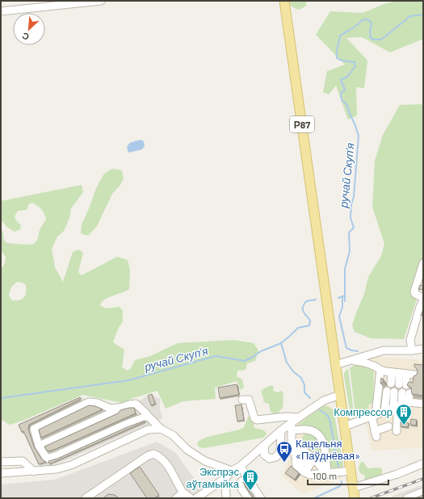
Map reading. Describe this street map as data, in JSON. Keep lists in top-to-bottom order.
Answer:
{
  "streets": {
    "main road": ["Р87"]
  },
  "water": ["ручай Скупʼя"],
  "places": {
    "building": ["Компрессор", "Экспрэс аўтамыйка"],
    "bus stop": ["Кацельня «Паўднёвая»"]
  },
  "scale_bar": "100 m",
  "north": "bottom left"
}
